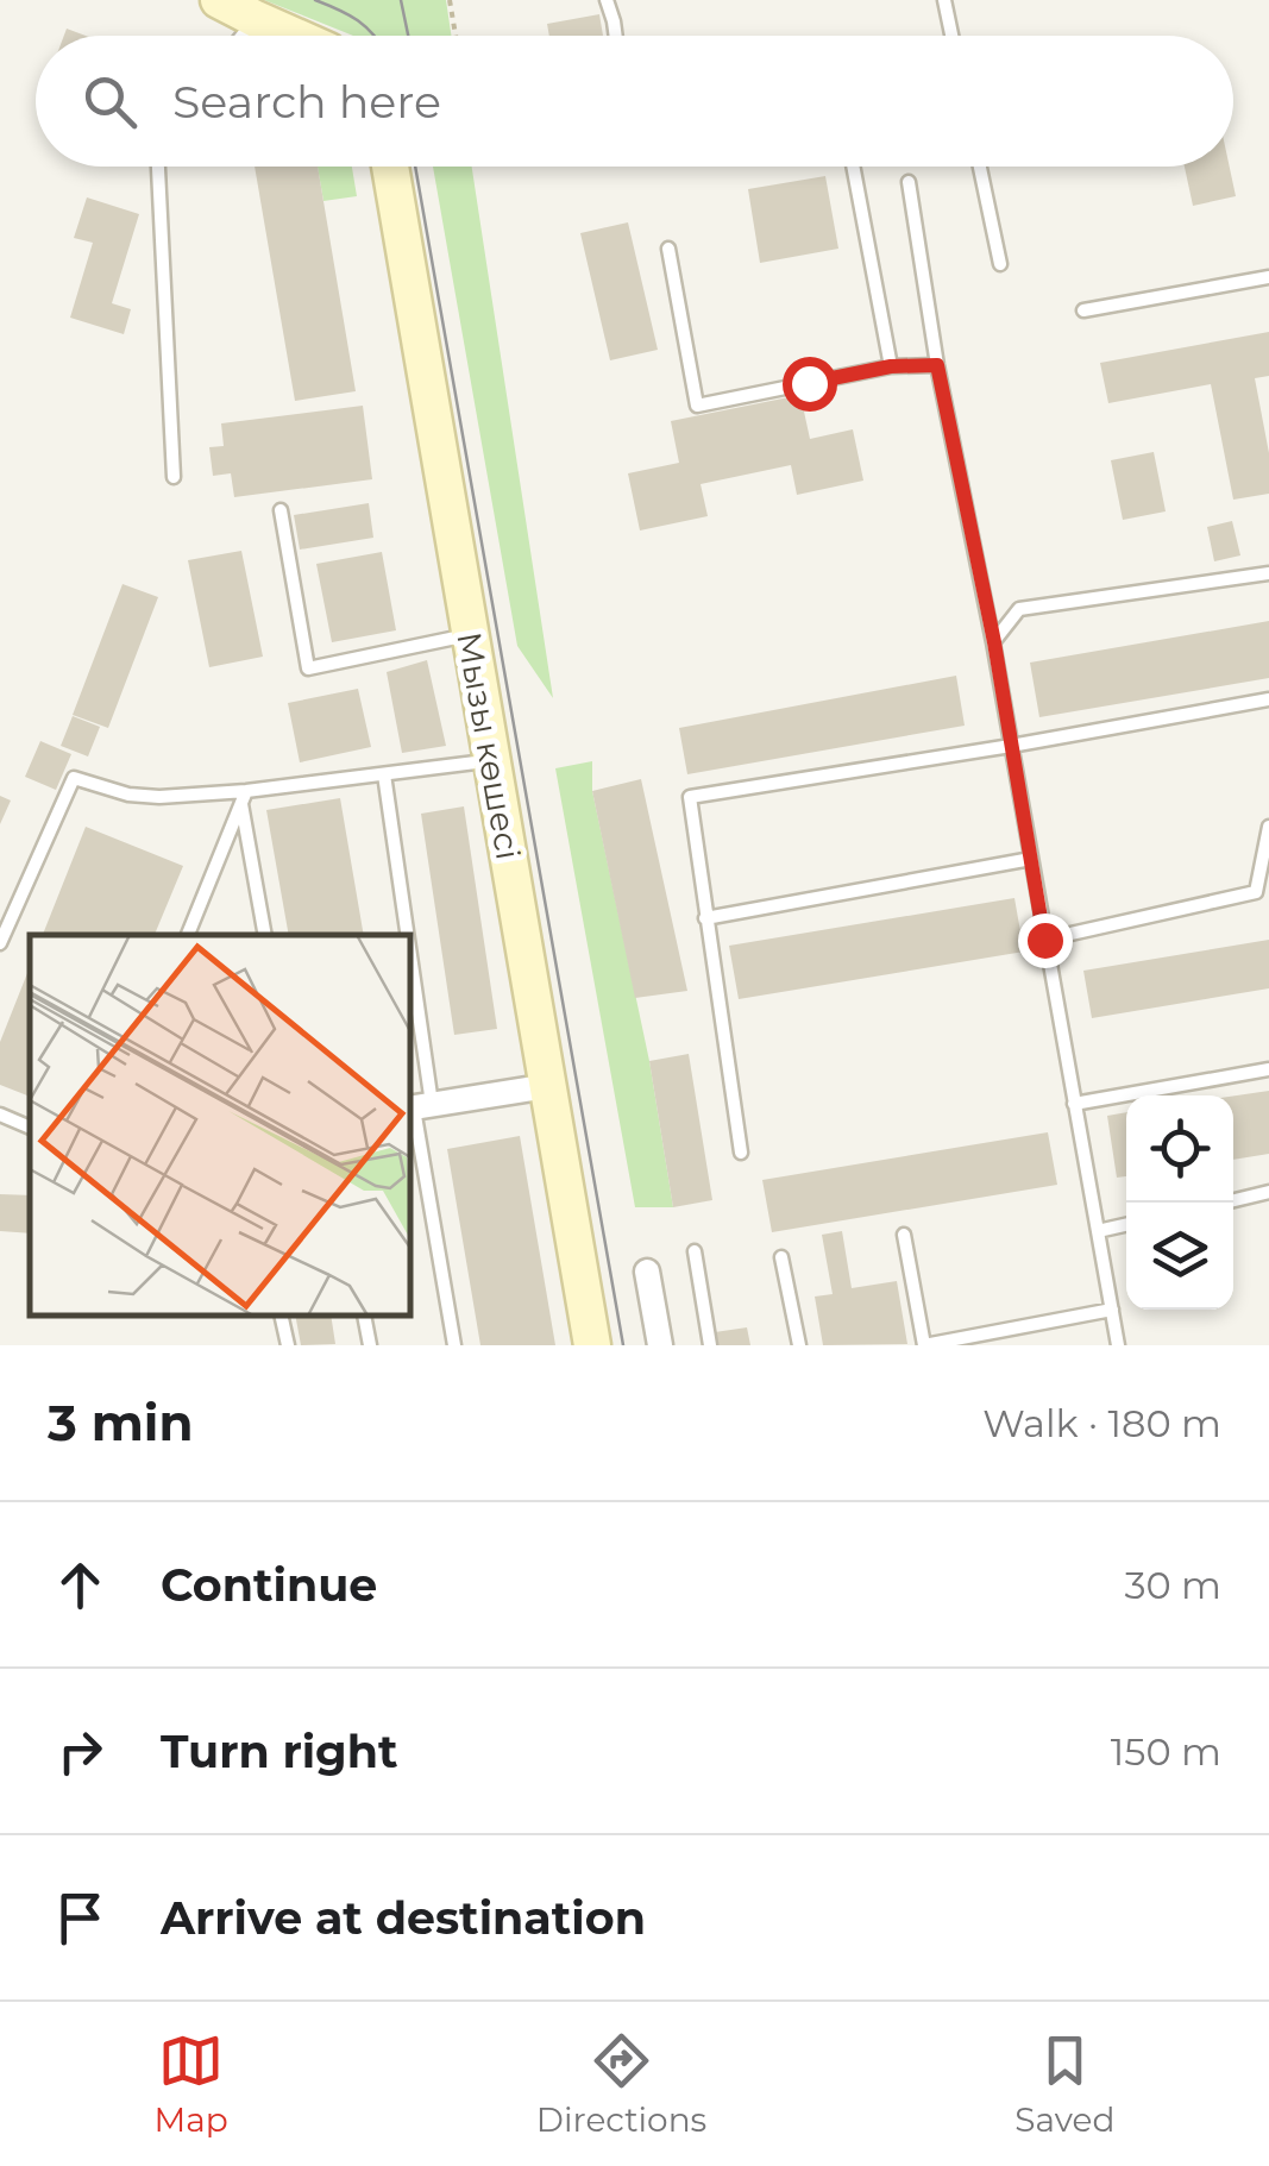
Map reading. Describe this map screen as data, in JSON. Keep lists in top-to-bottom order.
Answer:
{
  "streets": {
    "main road": ["Мызы көшесі"]
  },
  "page": {
    "search": "Search here",
    "heading": ["3 min", "Walk · 180 m"],
    "list": [
      ["Continue", "30 m"],
      ["Turn right", "150 m"],
      "Arrive at destination"
    ],
    "nav": ["Map", "Directions", "Saved"]
  }
}
